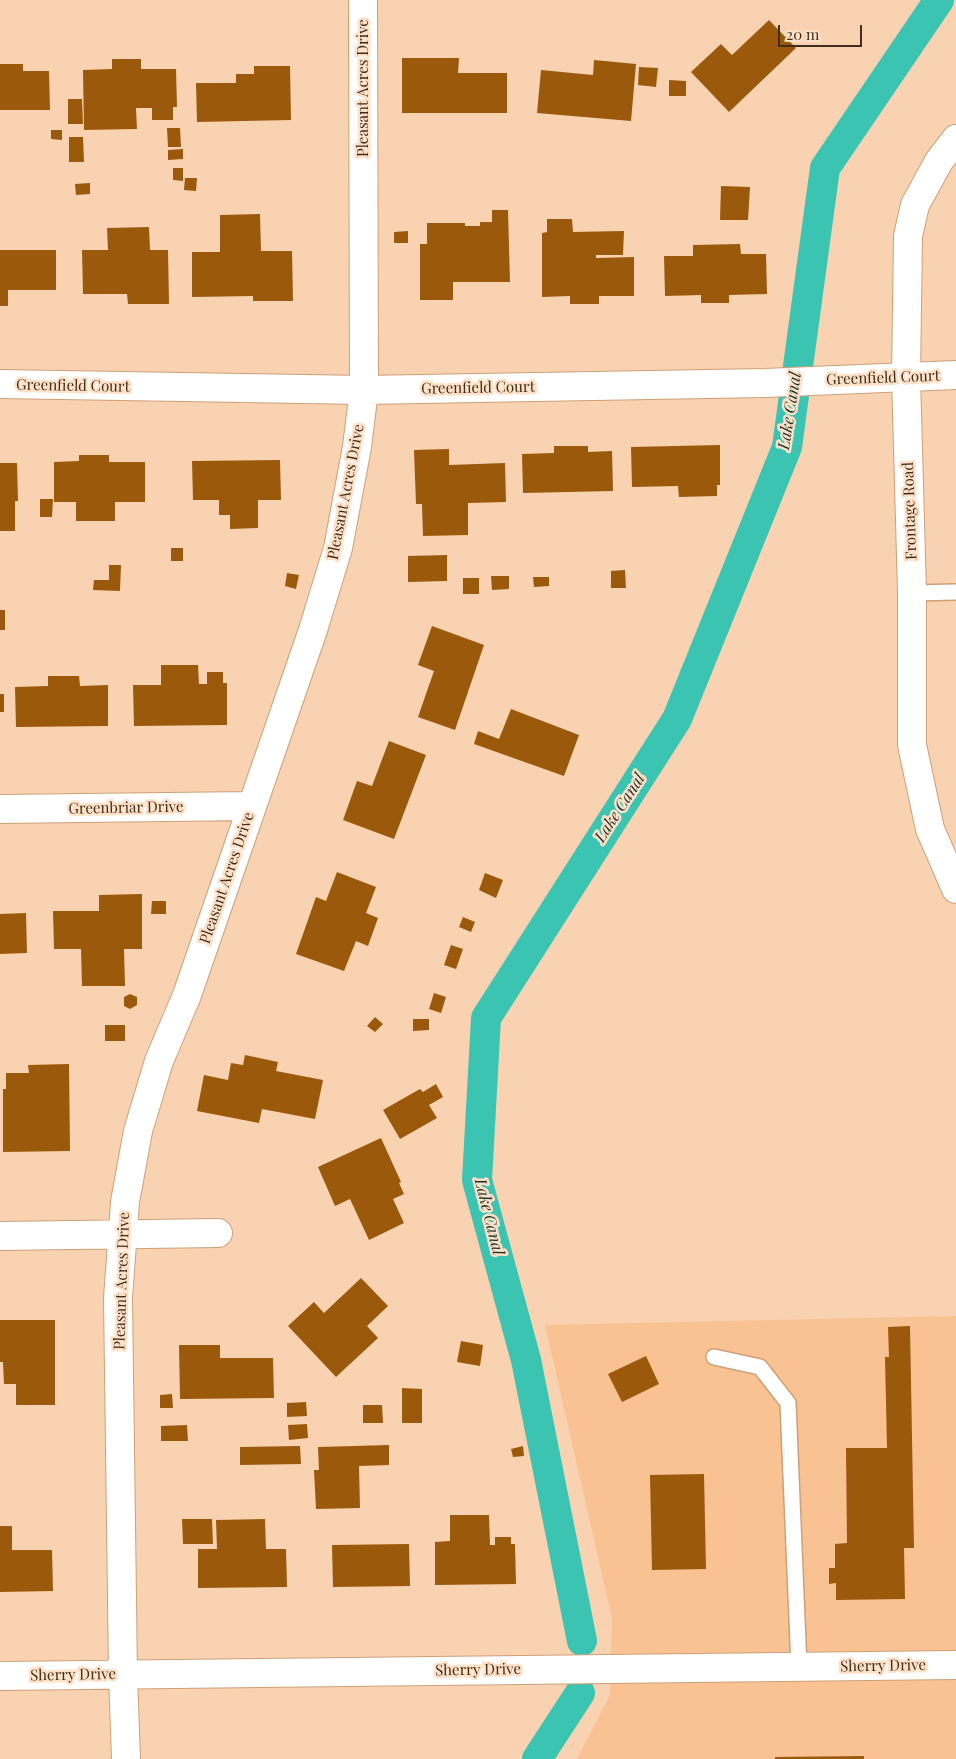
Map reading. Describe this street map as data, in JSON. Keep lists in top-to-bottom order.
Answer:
{
  "streets": {
    "street": [
      "Pleasant Acres Drive",
      "Greenfield Court",
      "Frontage Road",
      "Greenbriar Drive",
      "Sherry Drive"
    ]
  },
  "crossings": [
    ["Pleasant Acres Drive", "Greenfield Court"],
    ["Pleasant Acres Drive", "Greenbriar Drive"],
    ["Pleasant Acres Drive", "Sherry Drive"],
    ["Greenfield Court", "Frontage Road"]
  ],
  "water": ["Lake Canal"],
  "scale_bar": "20 m"
}
